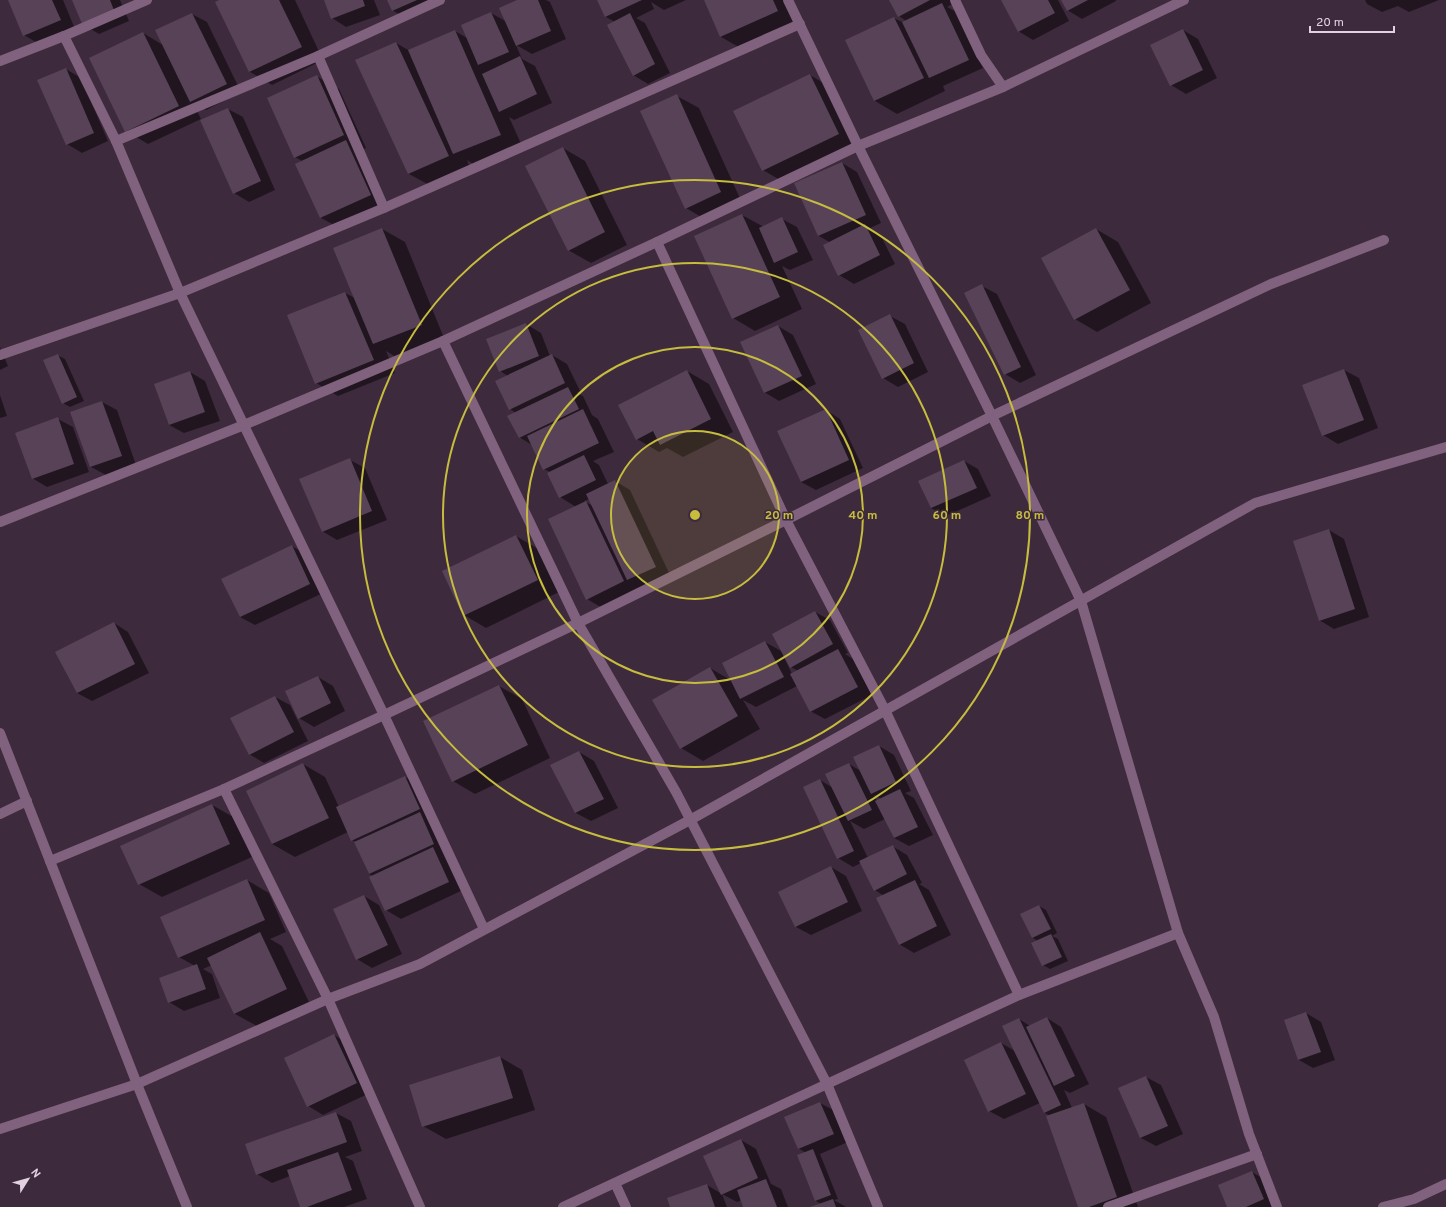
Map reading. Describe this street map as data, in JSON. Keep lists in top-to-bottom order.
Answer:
{
  "scale_bar": "20 m",
  "north": "top right",
  "rings": [
    "20 m",
    "40 m",
    "60 m",
    "80 m"
  ]
}
